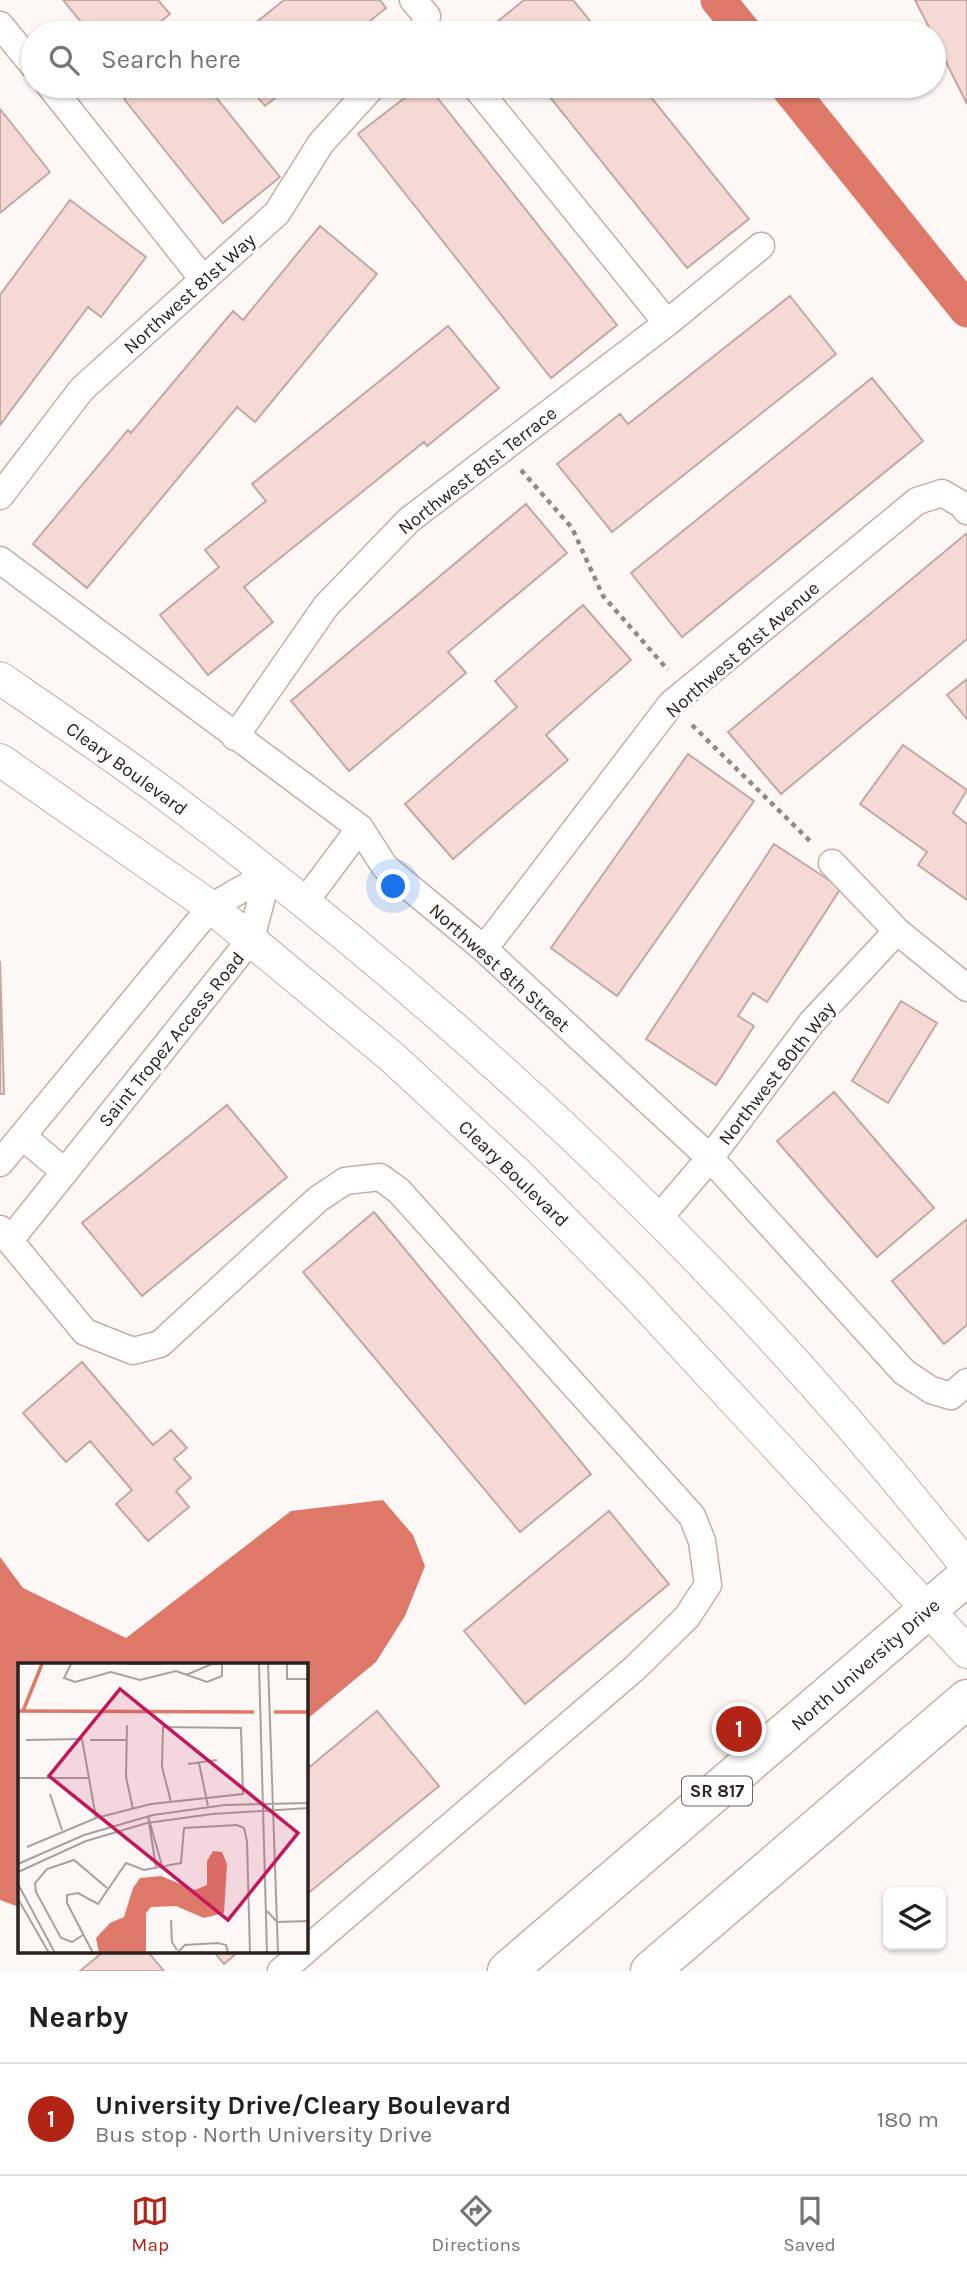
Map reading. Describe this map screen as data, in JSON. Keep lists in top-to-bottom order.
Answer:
{
  "streets": {
    "main road": ["North University Drive", "SR 817"],
    "street": [
      "Northwest 81st Way",
      "Northwest 81st Terrace",
      "Northwest 81st Avenue",
      "Cleary Boulevard",
      "Northwest 8th Street",
      "Saint Tropez Access Road",
      "Northwest 80th Way"
    ]
  },
  "crossings": [
    ["Northwest 81st Terrace", "Northwest 8th Street"],
    ["Northwest 81st Avenue", "Northwest 8th Street"],
    ["Cleary Boulevard", "Saint Tropez Access Road"],
    ["Cleary Boulevard", "Northwest 80th Way"],
    ["Cleary Boulevard", "North University Drive"],
    ["Northwest 8th Street", "Northwest 80th Way"]
  ],
  "page": {
    "search": "Search here",
    "pins": "1",
    "heading": "Nearby",
    "list": [
      {
        "mark": "1",
        "name": "University Drive/Cleary Boulevard",
        "note": "Bus stop · North University Drive",
        "value": "180 m"
      }
    ],
    "nav": ["Map", "Directions", "Saved"]
  }
}
